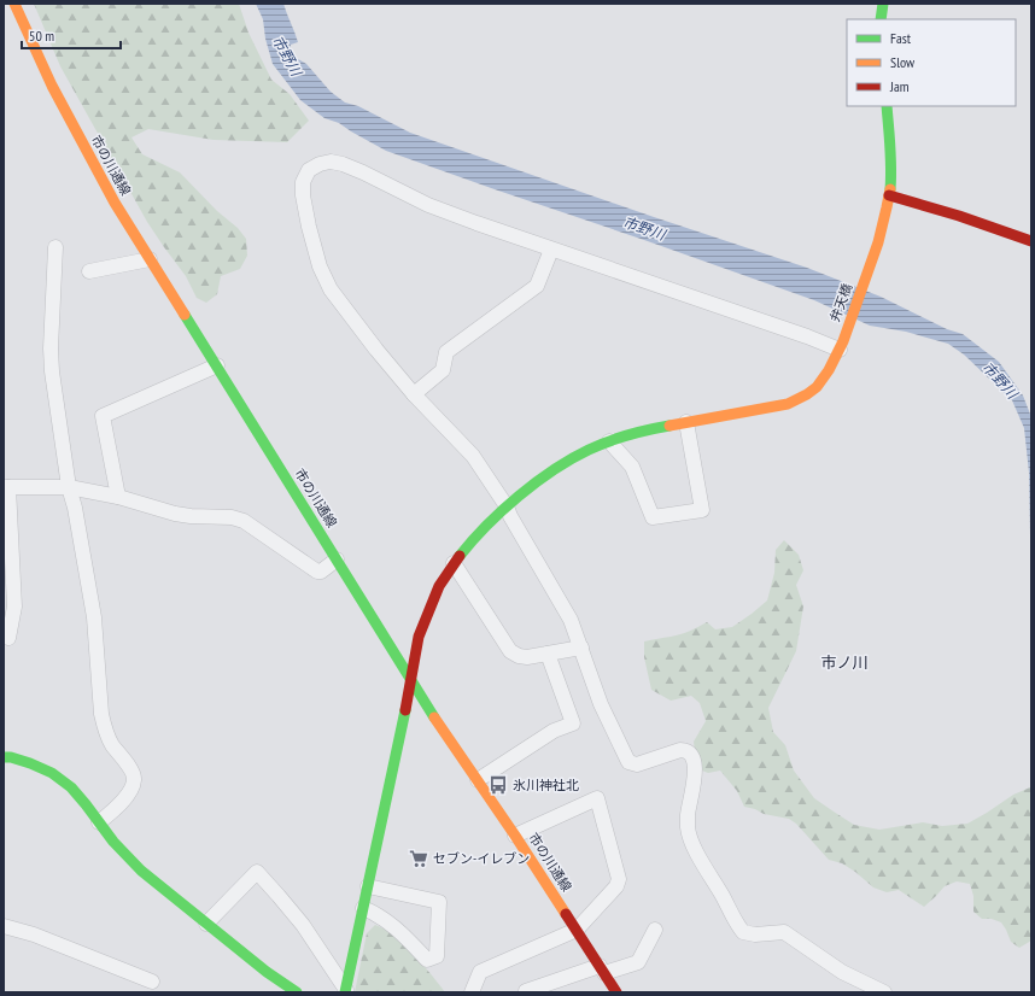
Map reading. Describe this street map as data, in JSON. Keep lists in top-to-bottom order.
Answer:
{
  "streets": {
    "street": ["市の川通線", "弁天橋"]
  },
  "crossings": [
    ["市の川通線", "弁天橋"]
  ],
  "districts": ["市ノ川"],
  "water": ["市野川"],
  "places": {
    "bus stop": ["氷川神社北"],
    "supermarket": ["セブン-イレブン"]
  },
  "legend": ["Fast", "Slow", "Jam"],
  "scale_bar": "50 m"
}
